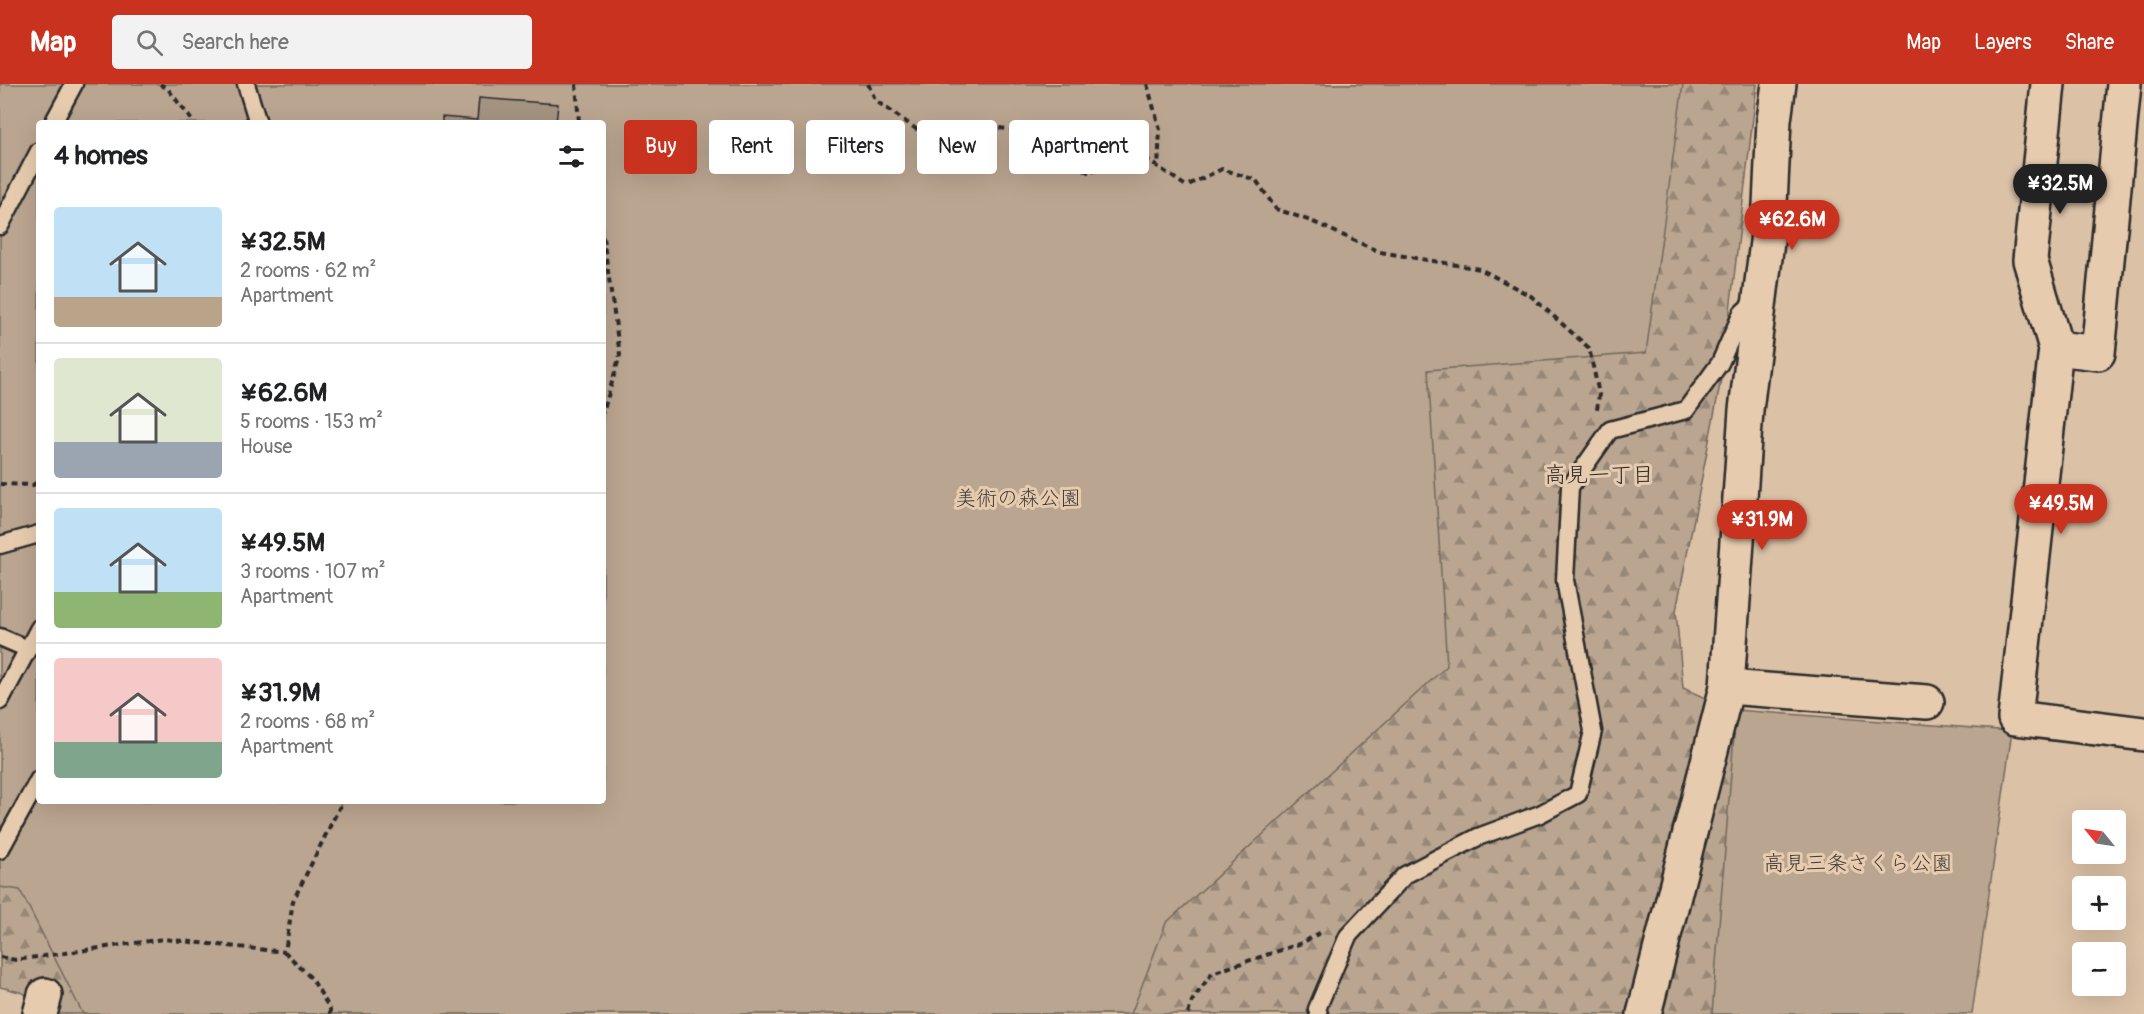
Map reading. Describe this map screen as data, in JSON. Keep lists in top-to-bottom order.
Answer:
{
  "districts": ["高見一丁目"],
  "parks": ["美術の森公園", "高見三条さくら公園"],
  "north": "top left",
  "page": {
    "header": "Map",
    "search": "Search here",
    "nav": ["Map", "Layers", "Share"],
    "chip": [
      "Buy",
      "Rent",
      "Filters",
      "New",
      "Apartment"
    ],
    "heading": "4 homes",
    "price": [
      "¥32.5M",
      "¥62.6M",
      "¥49.5M",
      "¥31.9M"
    ],
    "list": [
      {
        "name": "¥32.5M",
        "note": "2 rooms · 62 m² · Apartment"
      },
      {
        "name": "¥62.6M",
        "note": "5 rooms · 153 m² · House"
      },
      {
        "name": "¥49.5M",
        "note": "3 rooms · 107 m² · Apartment"
      },
      {
        "name": "¥31.9M",
        "note": "2 rooms · 68 m² · Apartment"
      }
    ],
    "map_buttons": ["+", "−"]
  }
}
